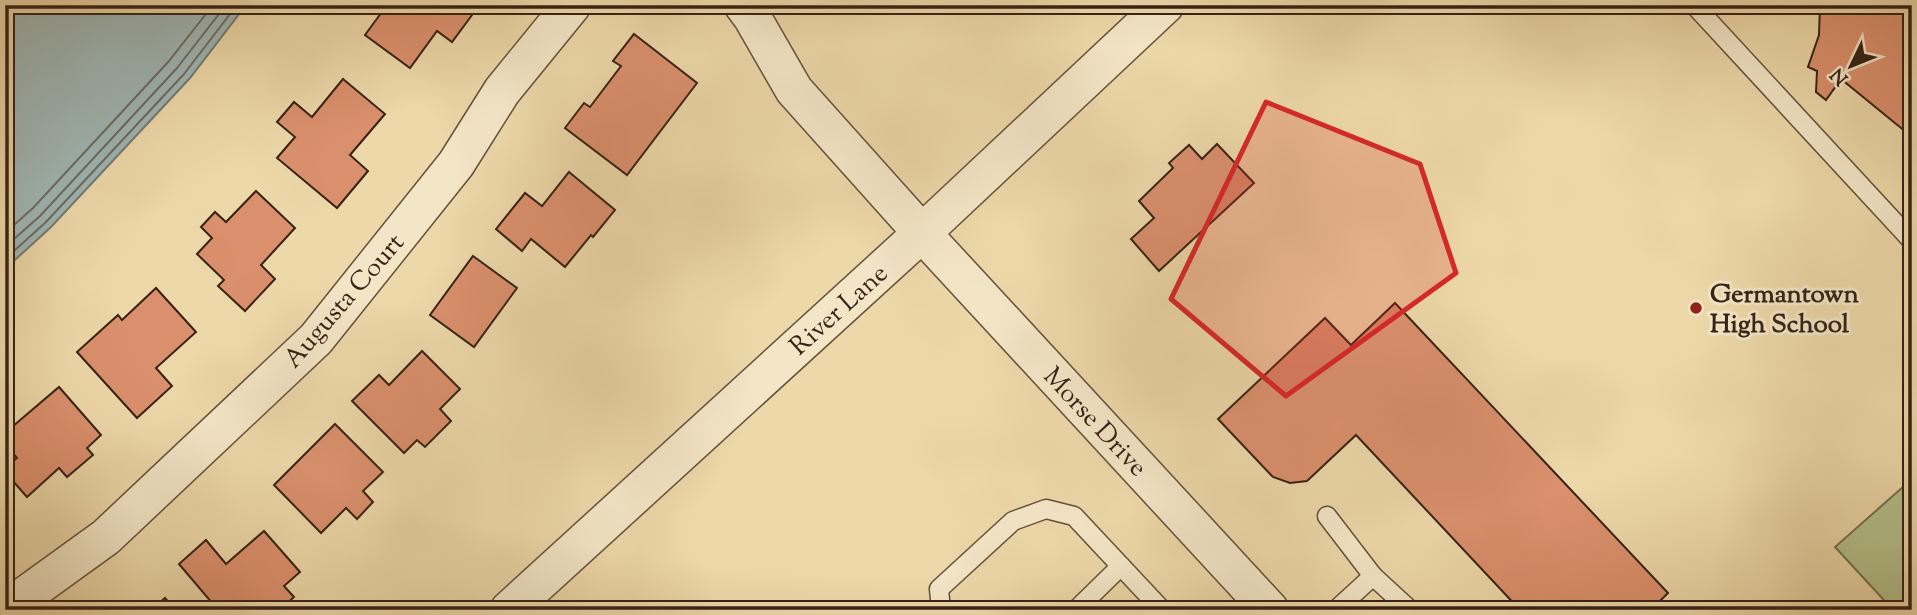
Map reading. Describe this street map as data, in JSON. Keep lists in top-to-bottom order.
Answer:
{
  "streets": {
    "street": ["Augusta Court", "River Lane", "Morse Drive"]
  },
  "crossings": [
    ["River Lane", "Morse Drive"]
  ],
  "places": ["Germantown High School"],
  "north": "bottom left"
}
